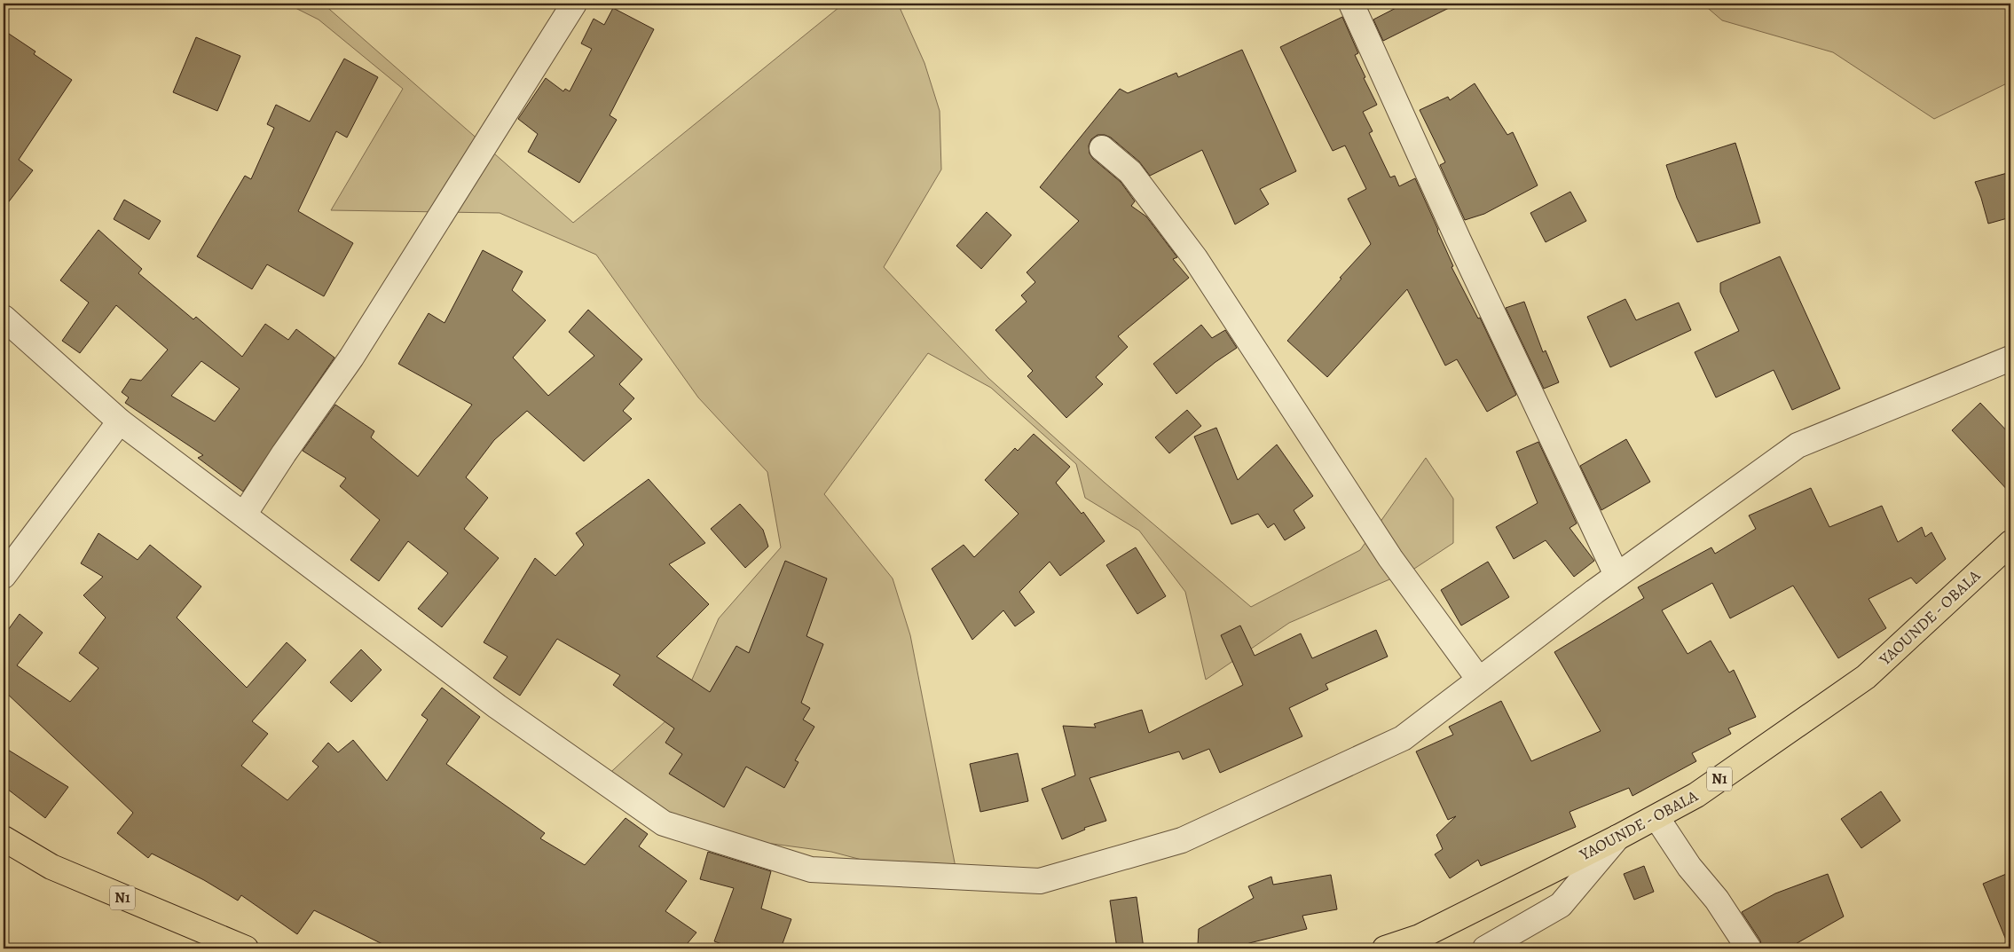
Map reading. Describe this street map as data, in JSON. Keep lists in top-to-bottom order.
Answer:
{
  "streets": {
    "highway": ["YAOUNDE - OBALA", "N1"]
  }
}
